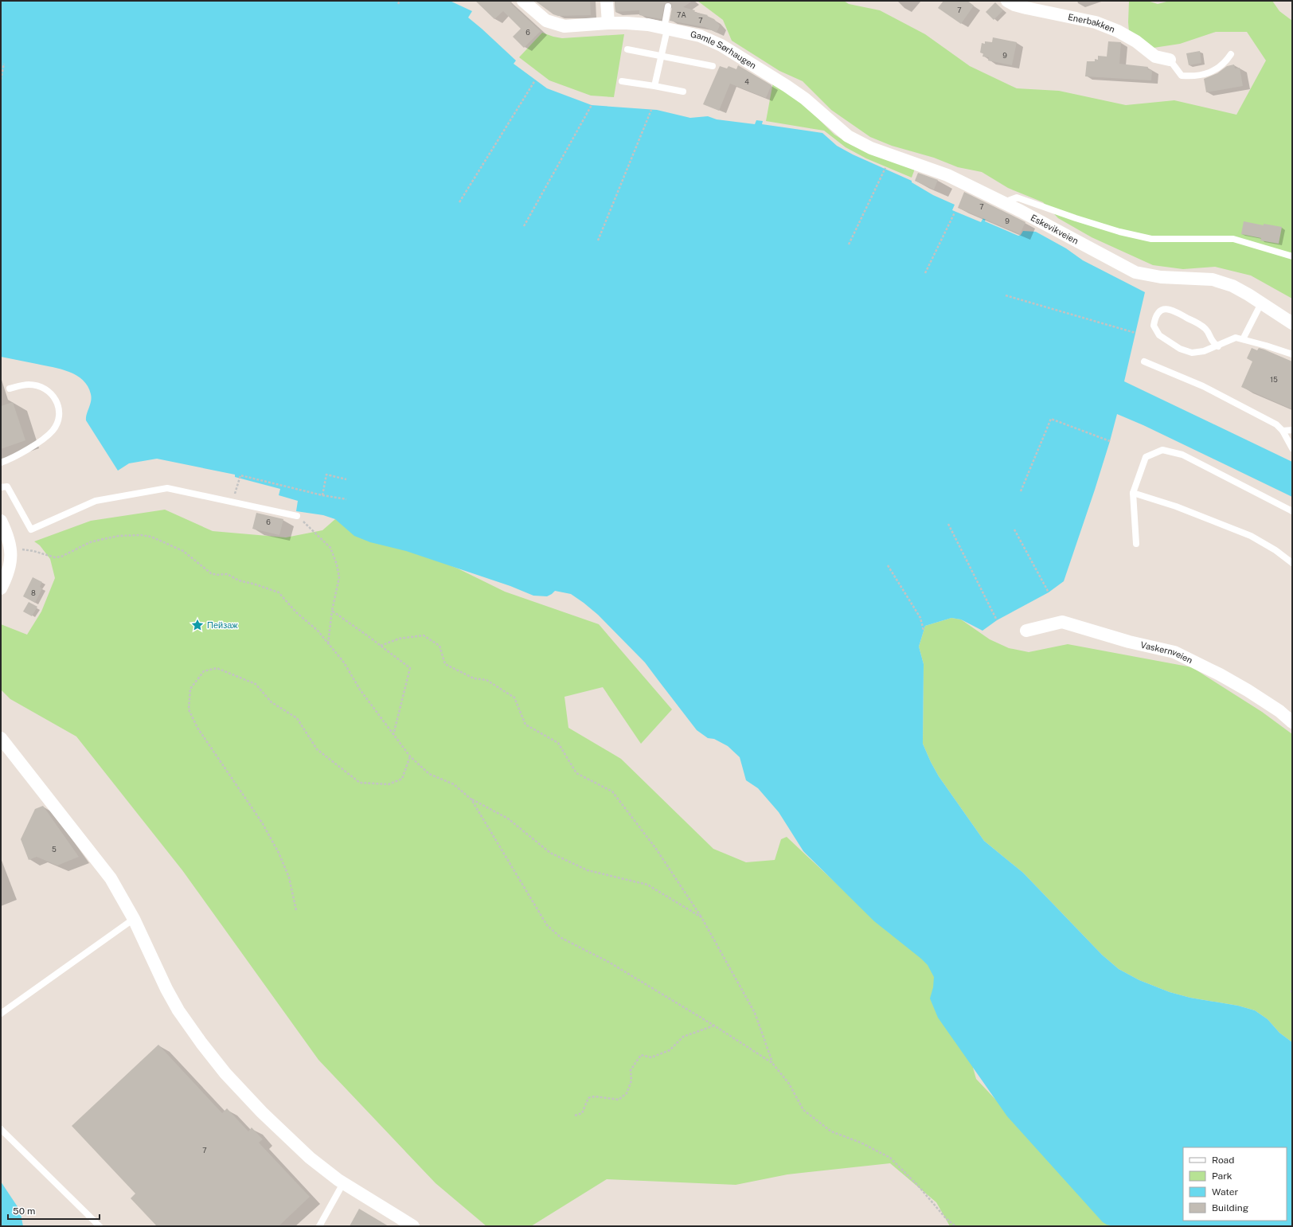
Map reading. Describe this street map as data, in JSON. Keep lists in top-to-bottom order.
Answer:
{
  "streets": {
    "street": [
      "Enerbakken",
      "Gamle Sørhaugen",
      "Eskevikveien",
      "Vaskernveien"
    ]
  },
  "crossings": [
    ["Gamle Sørhaugen", "Eskevikveien"]
  ],
  "places": {
    "place": ["Пейзаж"]
  },
  "house_numbers": [
    "7",
    "7A",
    "7",
    "6",
    "9",
    "4",
    "7",
    "9",
    "15",
    "6",
    "8",
    "5",
    "7"
  ],
  "legend": [
    "Road",
    "Park",
    "Water",
    "Building"
  ],
  "scale_bar": "50 m"
}
